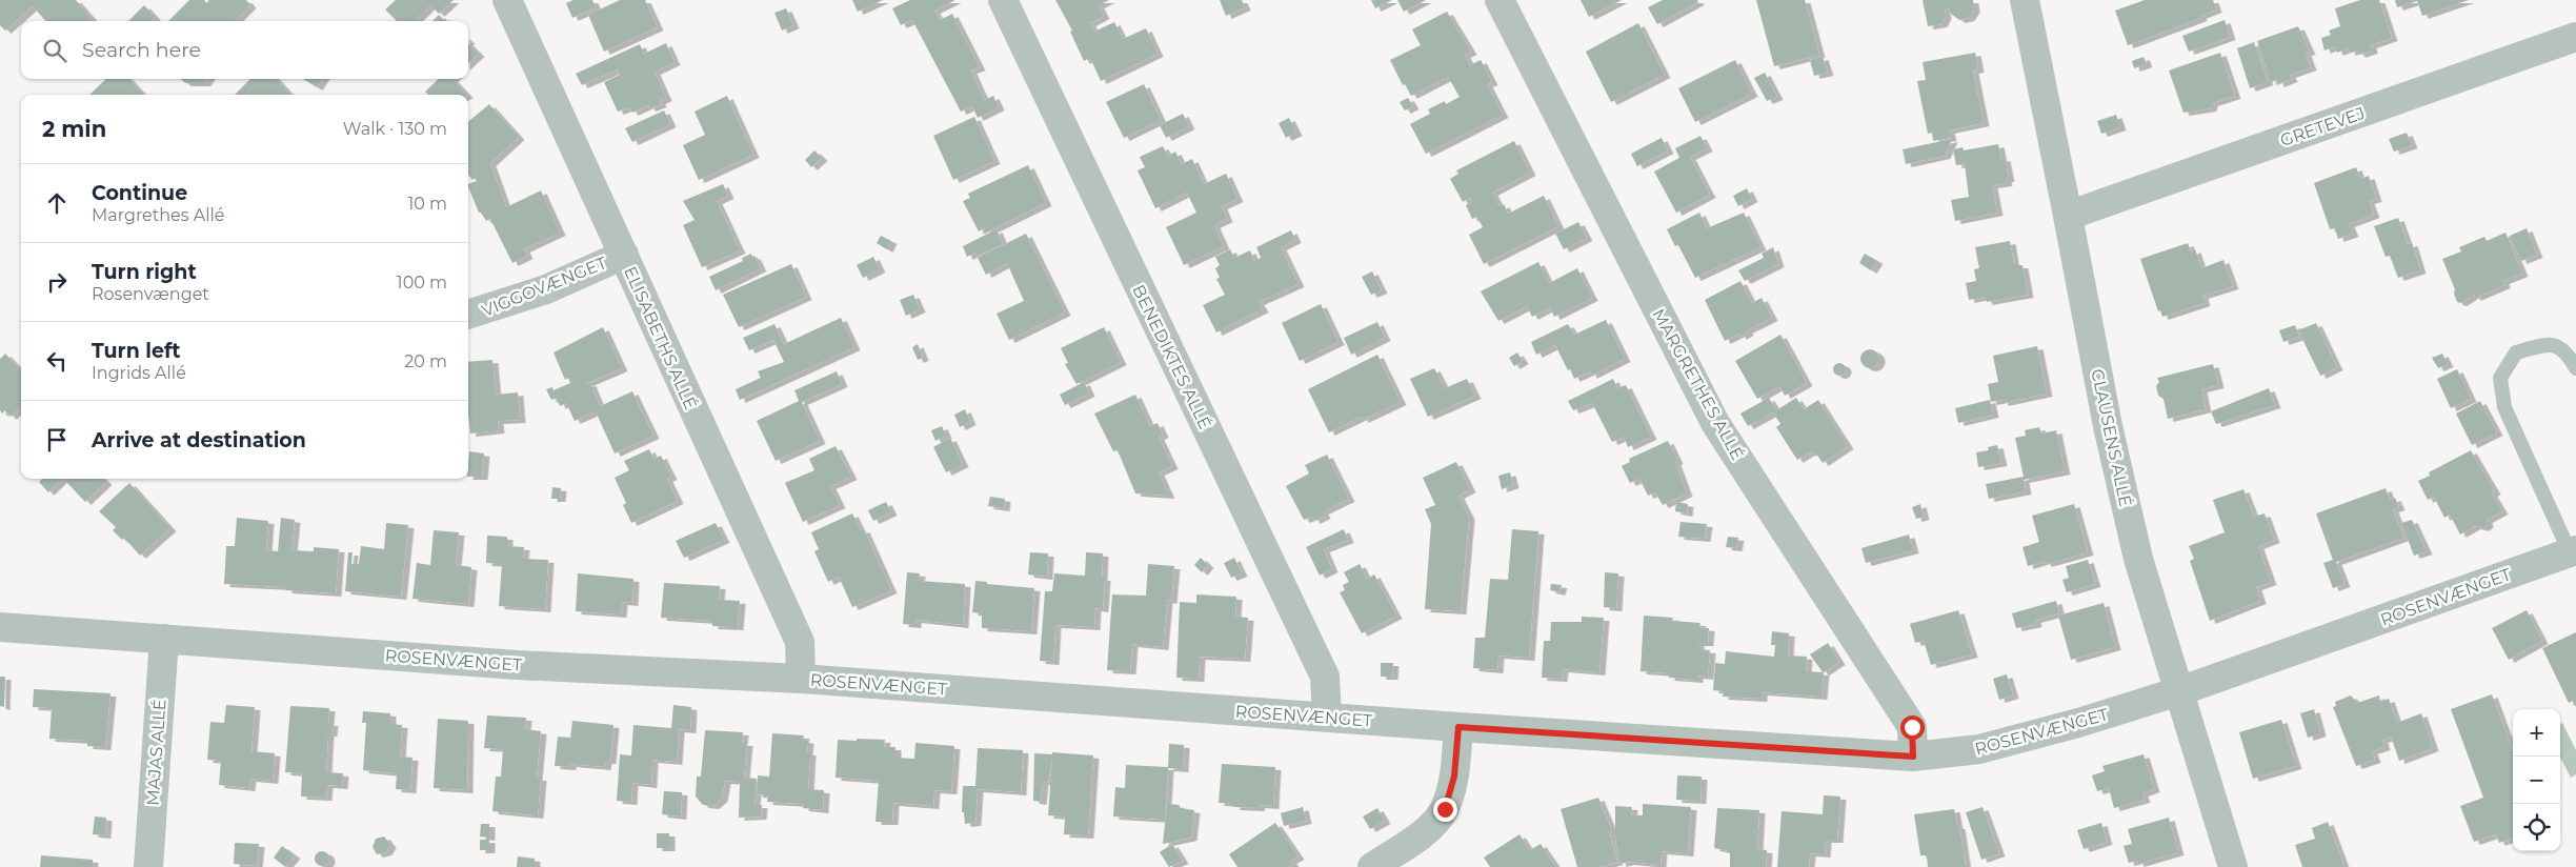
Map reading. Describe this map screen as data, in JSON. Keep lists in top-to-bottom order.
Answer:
{
  "streets": {
    "street": [
      "GRETEVEJ",
      "VIGGOVÆNGET",
      "ELISABETHS ALLÉ",
      "BENEDIKTES ALLÉ",
      "MARGRETHES ALLÉ",
      "CLAUSENS ALLÉ",
      "ROSENVÆNGET",
      "MAJAS ALLÉ"
    ]
  },
  "crossings": [
    ["GRETEVEJ", "CLAUSENS ALLÉ"],
    ["VIGGOVÆNGET", "ELISABETHS ALLÉ"],
    ["ELISABETHS ALLÉ", "ROSENVÆNGET"],
    ["BENEDIKTES ALLÉ", "ROSENVÆNGET"],
    ["MARGRETHES ALLÉ", "ROSENVÆNGET"],
    ["CLAUSENS ALLÉ", "ROSENVÆNGET"],
    ["ROSENVÆNGET", "MAJAS ALLÉ"]
  ],
  "page": {
    "search": "Search here",
    "heading": ["2 min", "Walk · 130 m"],
    "list": [
      ["Continue", "Margrethes Allé", "10 m"],
      ["Turn right", "Rosenvænget", "100 m"],
      ["Turn left", "Ingrids Allé", "20 m"],
      "Arrive at destination"
    ],
    "map_buttons": ["+", "−"]
  }
}
